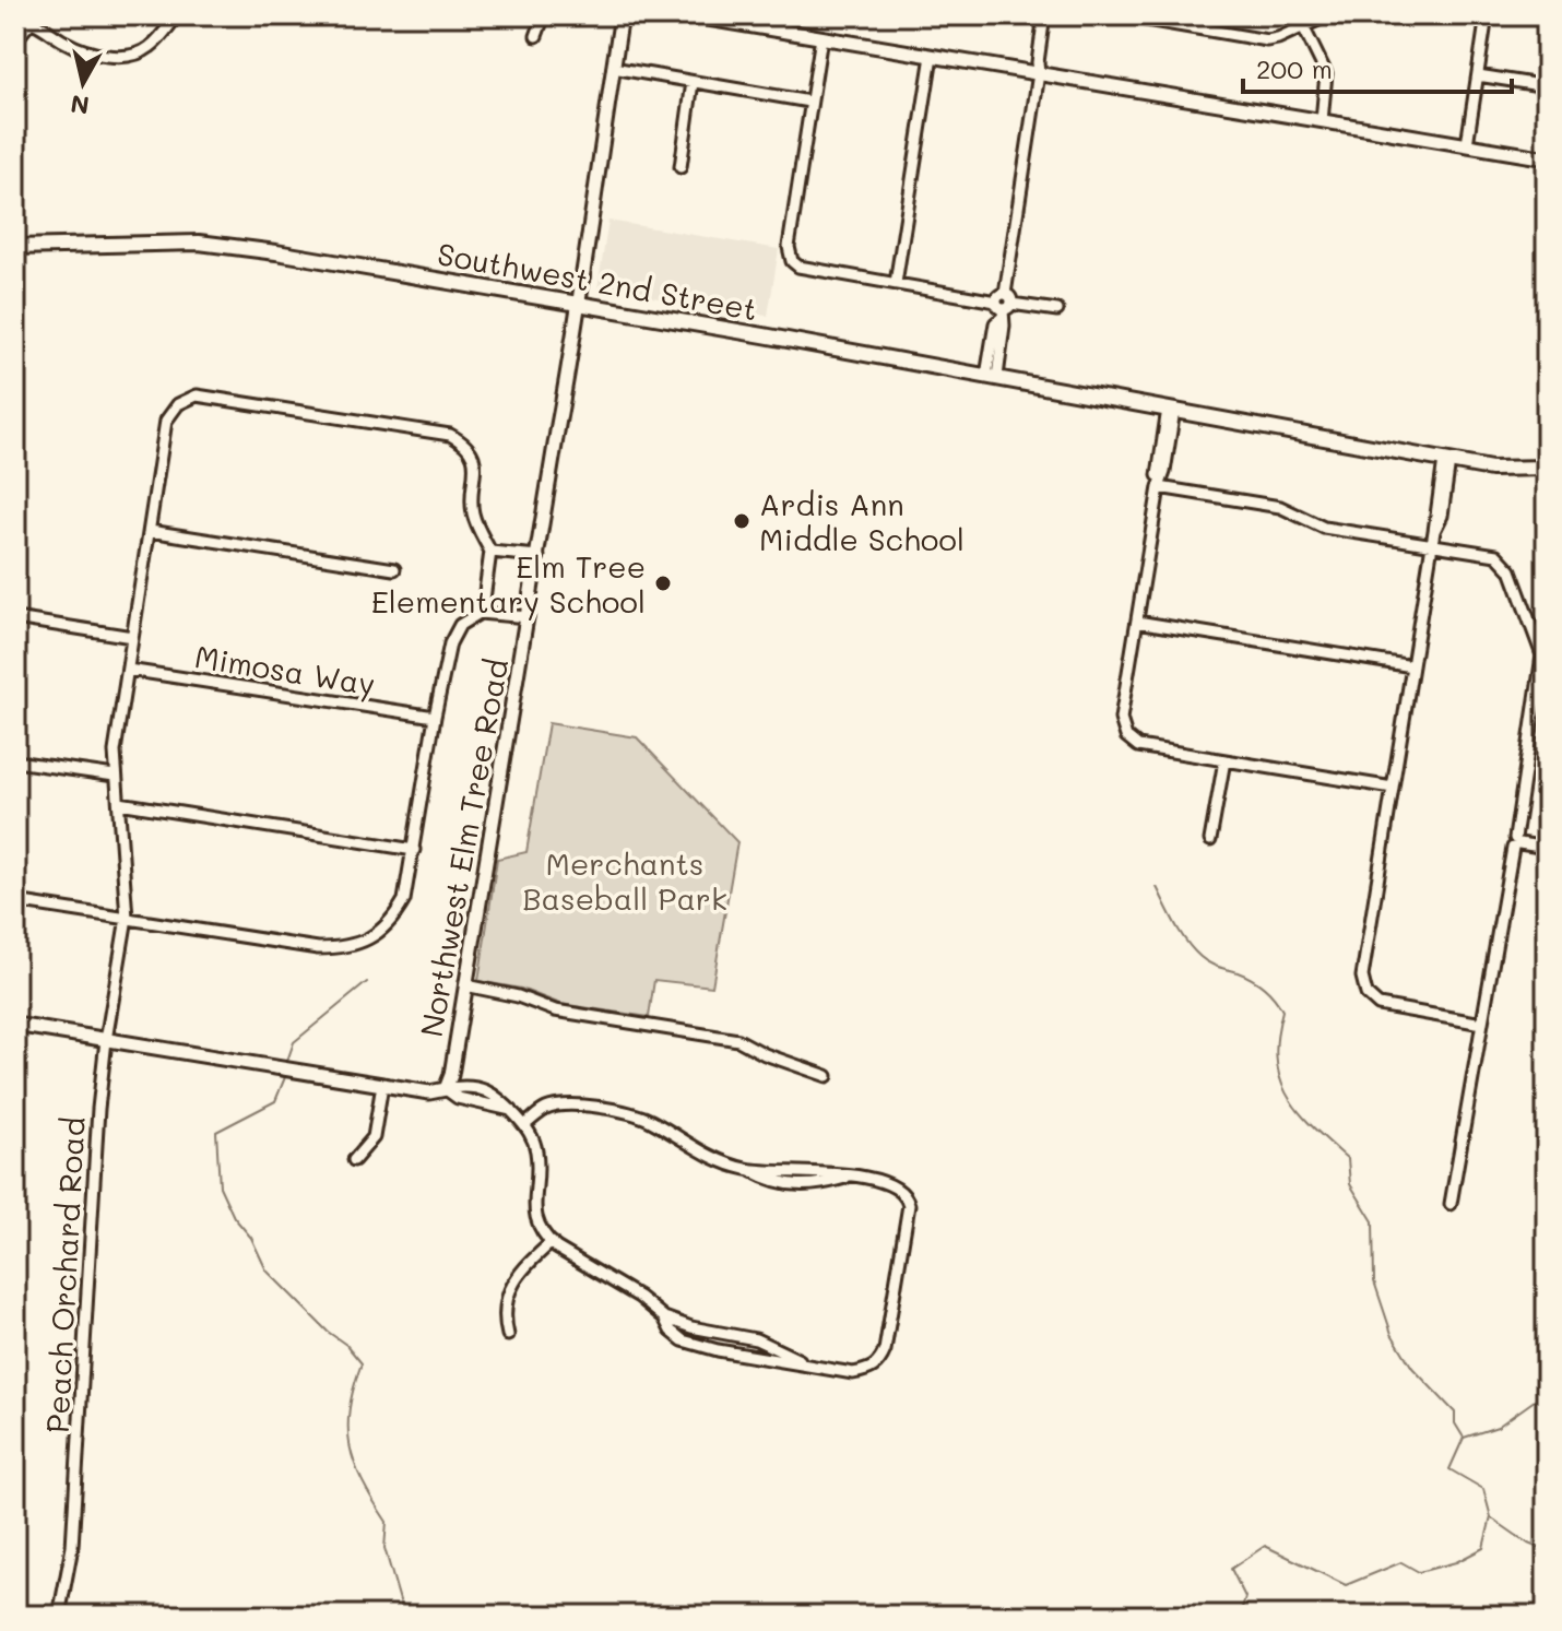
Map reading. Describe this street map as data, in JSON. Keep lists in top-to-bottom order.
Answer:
{
  "streets": {
    "main road": ["Southwest 2nd Street"],
    "street": ["Mimosa Way", "Northwest Elm Tree Road", "Peach Orchard Road"]
  },
  "crossings": [
    ["Southwest 2nd Street", "Northwest Elm Tree Road"],
    ["Mimosa Way", "Peach Orchard Road"]
  ],
  "parks": ["Merchants Baseball Park"],
  "places": ["Ardis Ann Middle School", "Elm Tree Elementary School"],
  "scale_bar": "200 m",
  "north": "bottom"
}
